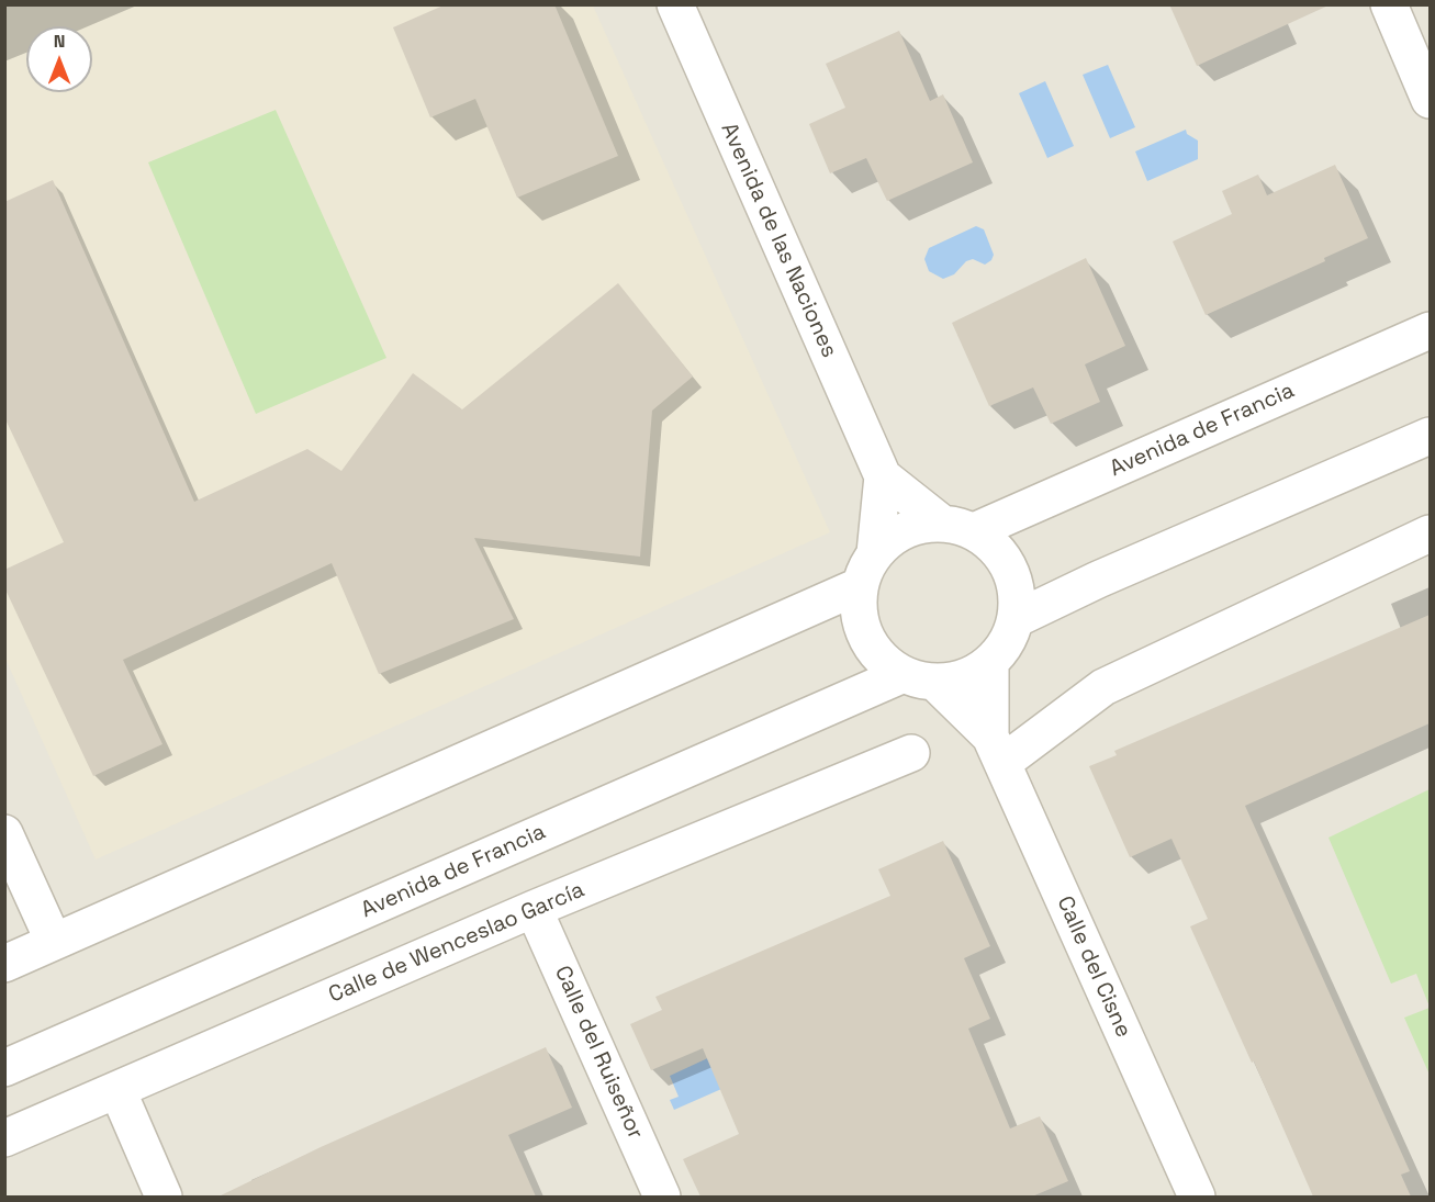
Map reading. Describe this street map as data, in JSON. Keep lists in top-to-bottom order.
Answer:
{
  "streets": {
    "street": [
      "Avenida de las Naciones",
      "Avenida de Francia",
      "Calle de Wenceslao García",
      "Calle del Cisne",
      "Calle del Ruiseñor"
    ]
  },
  "crossings": [
    ["Avenida de las Naciones", "Avenida de Francia"],
    ["Avenida de las Naciones", "Calle del Cisne"],
    ["Avenida de Francia", "Calle del Cisne"],
    ["Calle de Wenceslao García", "Calle del Ruiseñor"]
  ],
  "north": "top"
}
